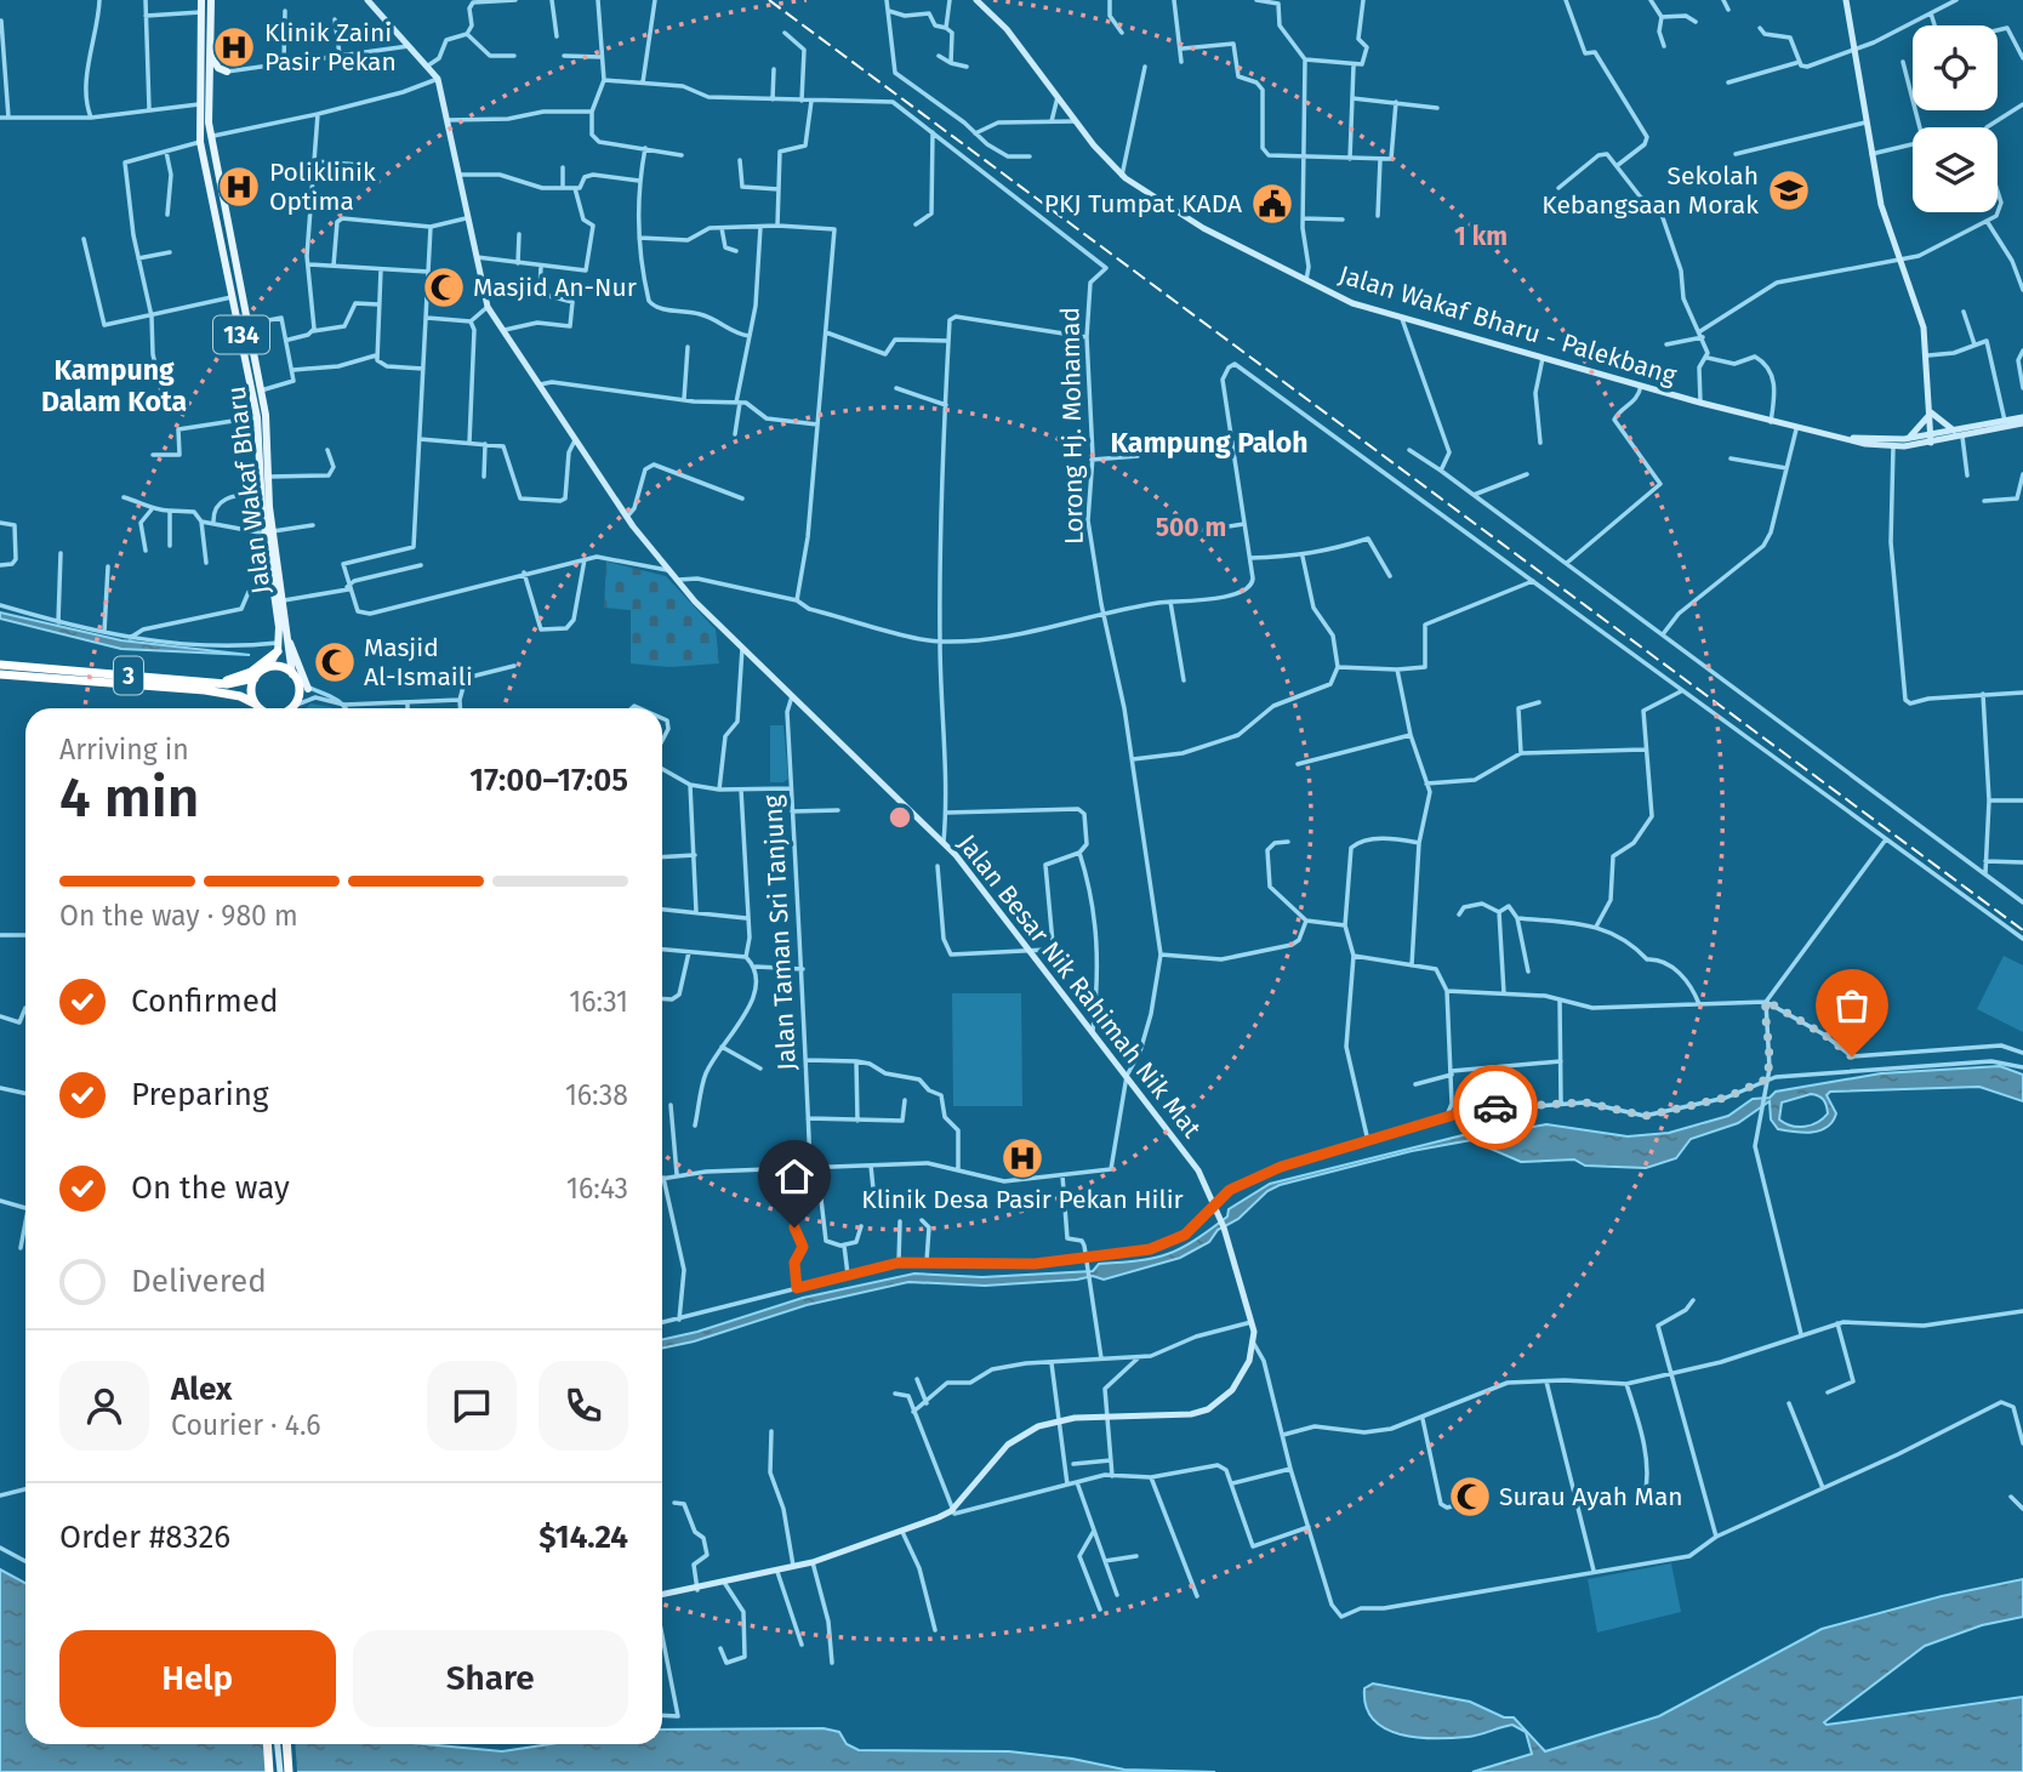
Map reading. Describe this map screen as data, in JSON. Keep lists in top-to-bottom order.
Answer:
{
  "streets": {
    "highway": ["3"],
    "main road": ["134", "Jalan Wakaf Bharu"],
    "street": [
      "Jalan Wakaf Bharu - Palekbang",
      "Lorong Hj. Mohamad",
      "Jalan Taman Sri Tanjung",
      "Jalan Besar Nik Rahimah Nik Mat"
    ]
  },
  "crossings": [
    ["Lorong Hj. Mohamad", "Jalan Taman Sri Tanjung"],
    ["Lorong Hj. Mohamad", "Jalan Besar Nik Rahimah Nik Mat"],
    ["Jalan Taman Sri Tanjung", "Jalan Besar Nik Rahimah Nik Mat"]
  ],
  "districts": ["Kampung Dalam Kota", "Kampung Paloh"],
  "places": {
    "hospital": ["Klinik Zaini Pasir Pekan", "Poliklinik Optima", "Klinik Desa Pasir Pekan Hilir"],
    "school or university": ["Sekolah Kebangsaan Morak"],
    "public building": ["PKJ Tumpat KADA"],
    "mosque": ["Masjid An-Nur", "Masjid Al-Ismaili", "Surau Ayah Man"]
  },
  "page": {
    "heading": ["4 min", "Arriving in", "17:00–17:05"],
    "panel": [
      "Alex",
      "Courier · 4.6",
      "Order #8326",
      "$14.24"
    ],
    "bar": "On the way · 980 m",
    "list": [
      ["Confirmed", "16:31"],
      ["Preparing", "16:38"],
      ["On the way", "16:43"],
      "Delivered"
    ],
    "buttons": ["Help", "Share"]
  },
  "rings": ["1 km", "500 m"]
}
